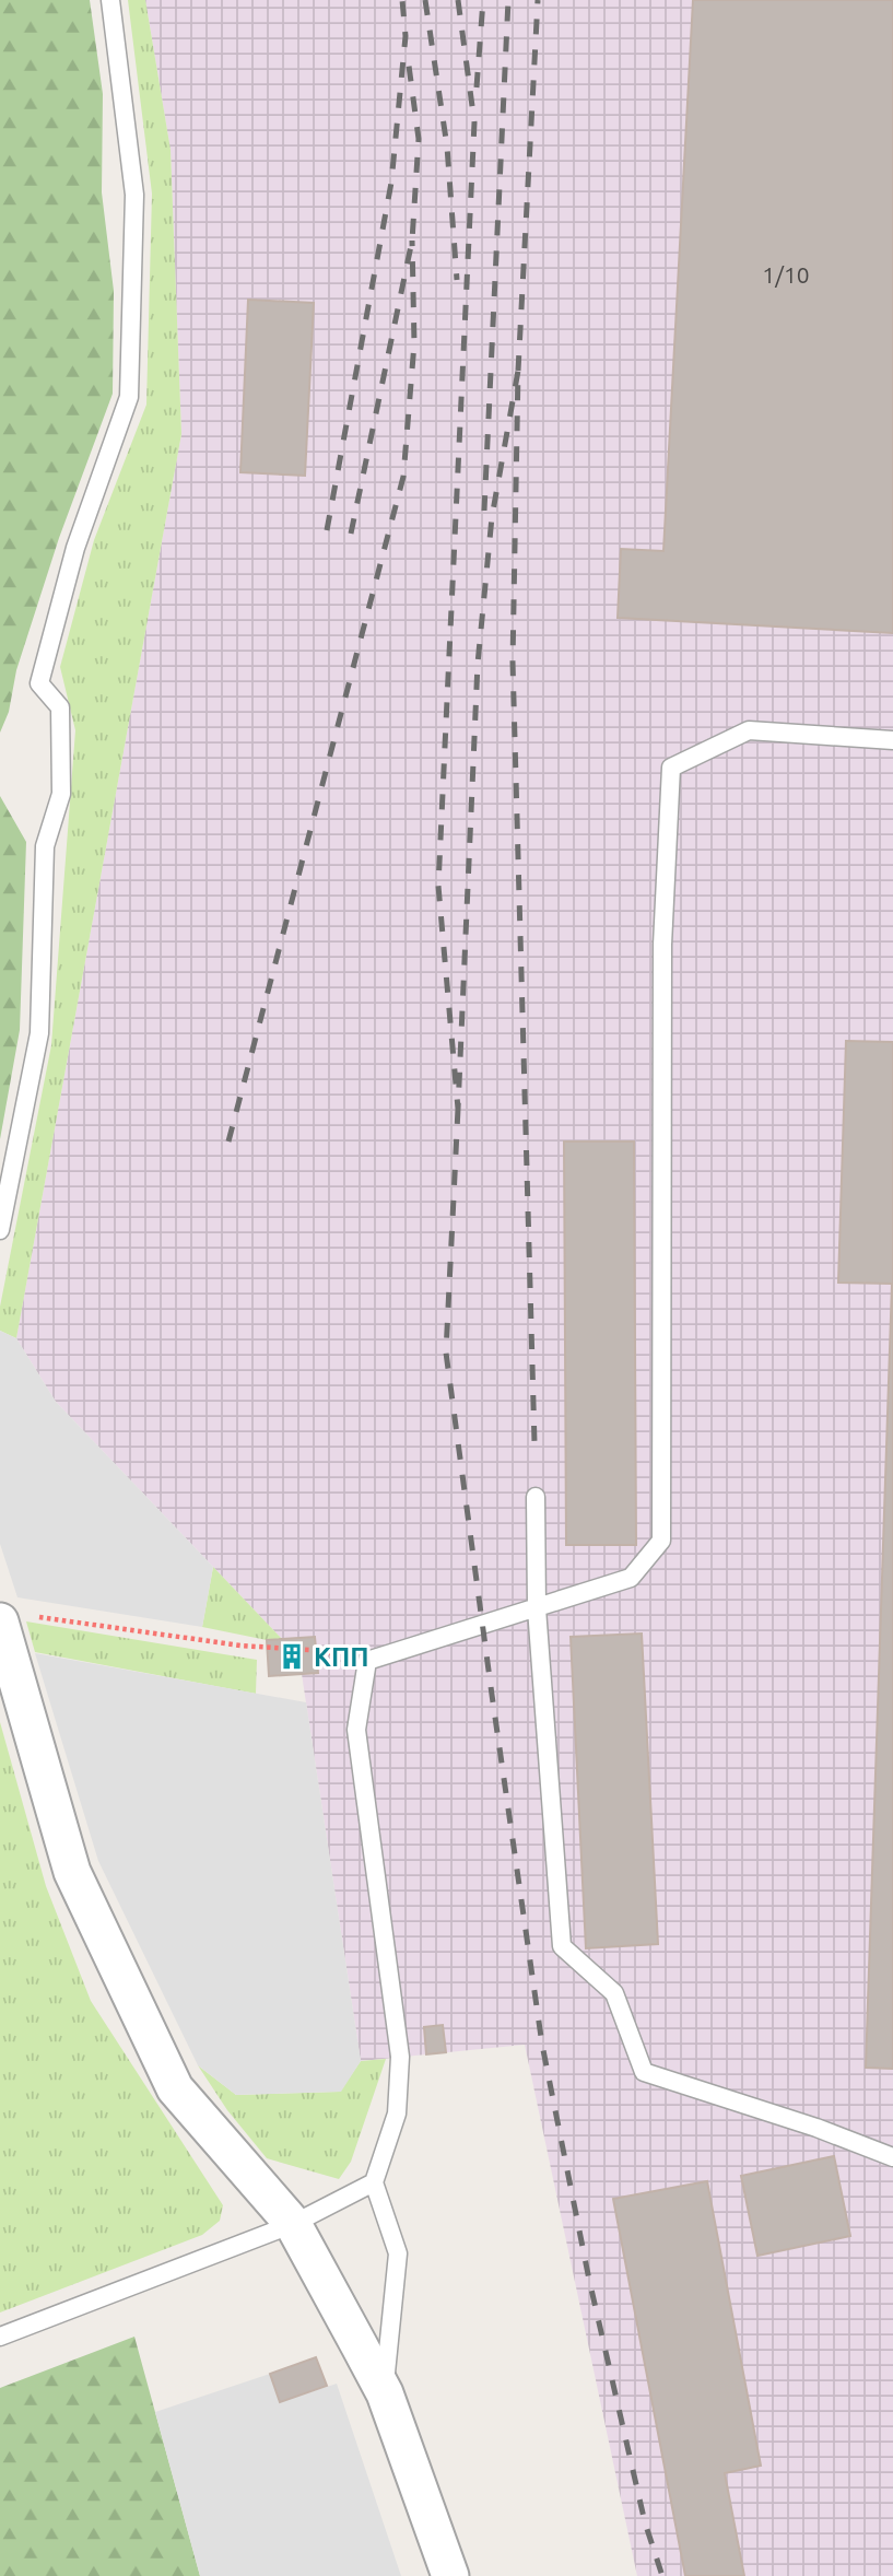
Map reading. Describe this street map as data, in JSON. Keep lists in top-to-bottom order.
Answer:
{
  "places": {
    "building": ["КПП"]
  },
  "house_numbers": ["1/10"]
}
